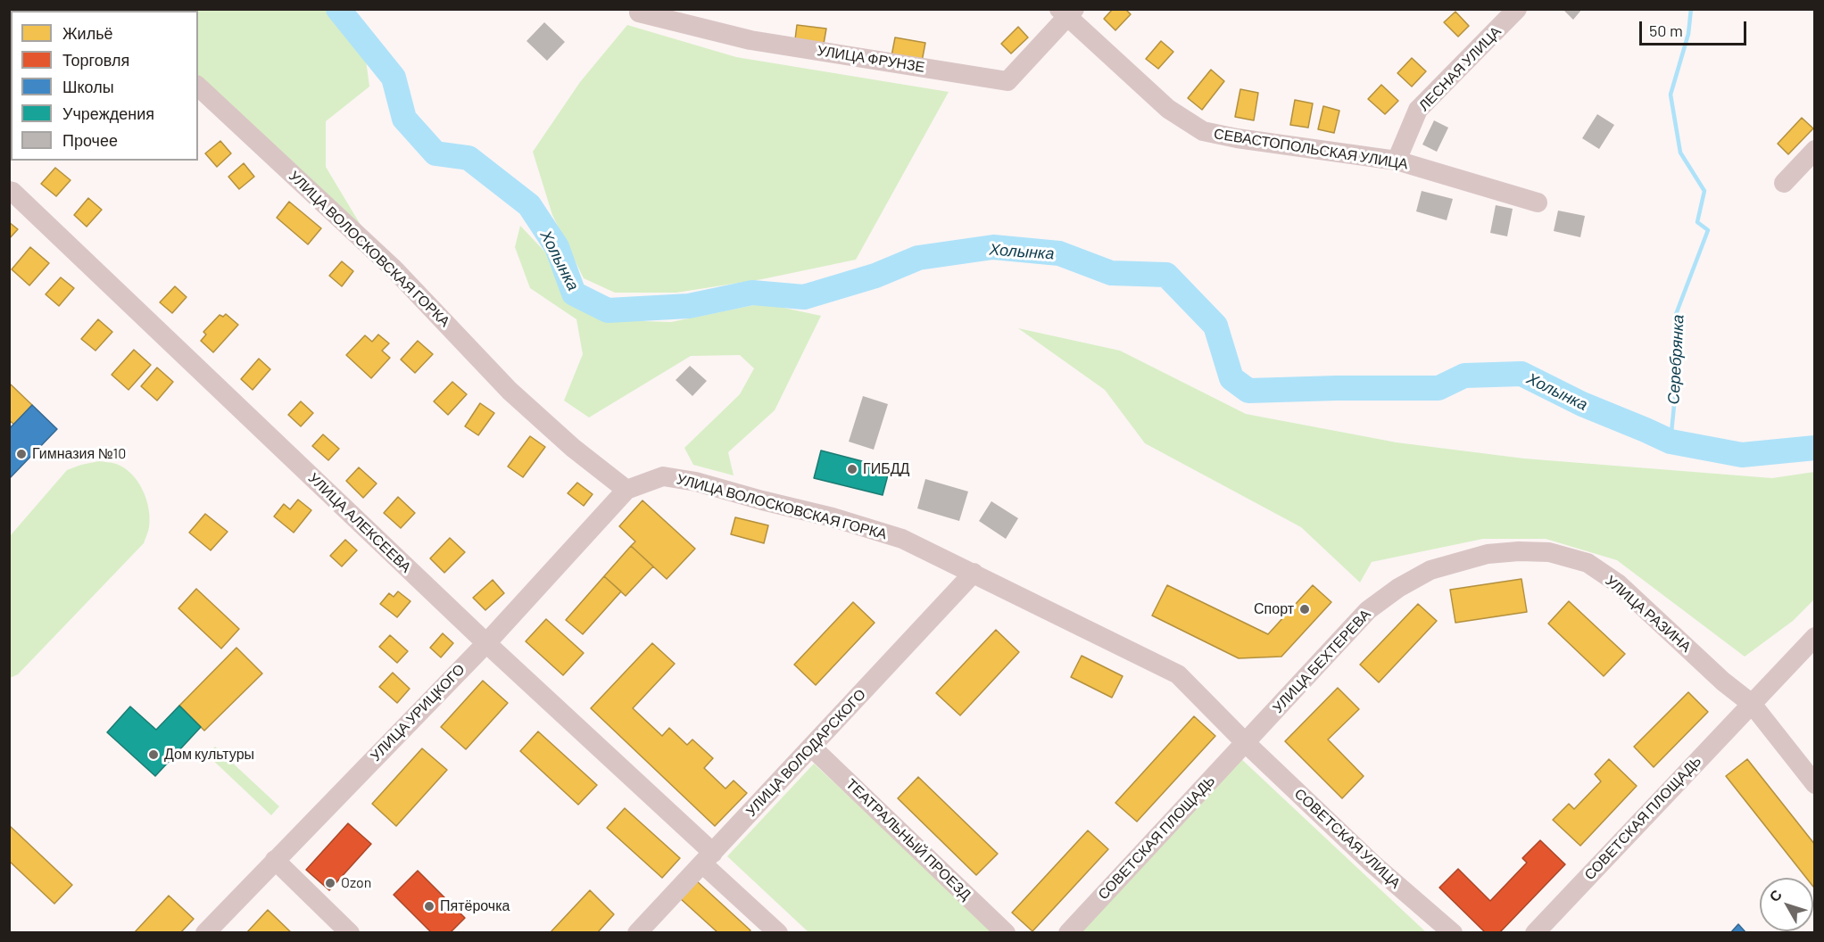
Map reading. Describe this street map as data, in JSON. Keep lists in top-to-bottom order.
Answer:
{
  "streets": {
    "street": [
      "УЛИЦА ФРУНЗЕ",
      "ЛЕСНАЯ УЛИЦА",
      "СЕВАСТОПОЛЬСКАЯ УЛИЦА",
      "УЛИЦА ВОЛОСКОВСКАЯ ГОРКА",
      "УЛИЦА АЛЕКСЕЕВА",
      "УЛИЦА РАЗИНА",
      "УЛИЦА БЕХТЕРЕВА",
      "УЛИЦА УРИЦКОГО",
      "УЛИЦА ВОЛОДАРСКОГО",
      "СОВЕТСКАЯ ПЛОЩАДЬ",
      "СОВЕТСКАЯ УЛИЦА",
      "ТЕАТРАЛЬНЫЙ ПРОЕЗД"
    ]
  },
  "crossings": [
    ["УЛИЦА ФРУНЗЕ", "СЕВАСТОПОЛЬСКАЯ УЛИЦА"],
    ["ЛЕСНАЯ УЛИЦА", "СЕВАСТОПОЛЬСКАЯ УЛИЦА"],
    ["УЛИЦА ВОЛОСКОВСКАЯ ГОРКА", "УЛИЦА БЕХТЕРЕВА"],
    ["УЛИЦА ВОЛОСКОВСКАЯ ГОРКА", "УЛИЦА УРИЦКОГО"],
    ["УЛИЦА ВОЛОСКОВСКАЯ ГОРКА", "УЛИЦА ВОЛОДАРСКОГО"],
    ["УЛИЦА ВОЛОСКОВСКАЯ ГОРКА", "СОВЕТСКАЯ ПЛОЩАДЬ"],
    ["УЛИЦА ВОЛОСКОВСКАЯ ГОРКА", "СОВЕТСКАЯ УЛИЦА"],
    ["УЛИЦА АЛЕКСЕЕВА", "УЛИЦА УРИЦКОГО"],
    ["УЛИЦА АЛЕКСЕЕВА", "УЛИЦА ВОЛОДАРСКОГО"],
    ["УЛИЦА РАЗИНА", "УЛИЦА БЕХТЕРЕВА"],
    ["УЛИЦА РАЗИНА", "СОВЕТСКАЯ ПЛОЩАДЬ"],
    ["УЛИЦА БЕХТЕРЕВА", "СОВЕТСКАЯ ПЛОЩАДЬ"],
    ["УЛИЦА БЕХТЕРЕВА", "СОВЕТСКАЯ УЛИЦА"],
    ["УЛИЦА ВОЛОДАРСКОГО", "ТЕАТРАЛЬНЫЙ ПРОЕЗД"],
    ["СОВЕТСКАЯ ПЛОЩАДЬ", "СОВЕТСКАЯ УЛИЦА"]
  ],
  "water": ["Холынка", "Серебрянка"],
  "places": [
    "Гимназия №10",
    "ГИБДД",
    "Спорт",
    "Дом культуры",
    "Ozon",
    "Пятёрочка"
  ],
  "legend": [
    "Жильё",
    "Торговля",
    "Школы",
    "Учреждения",
    "Прочее"
  ],
  "scale_bar": "50 m",
  "north": "top left"
}
